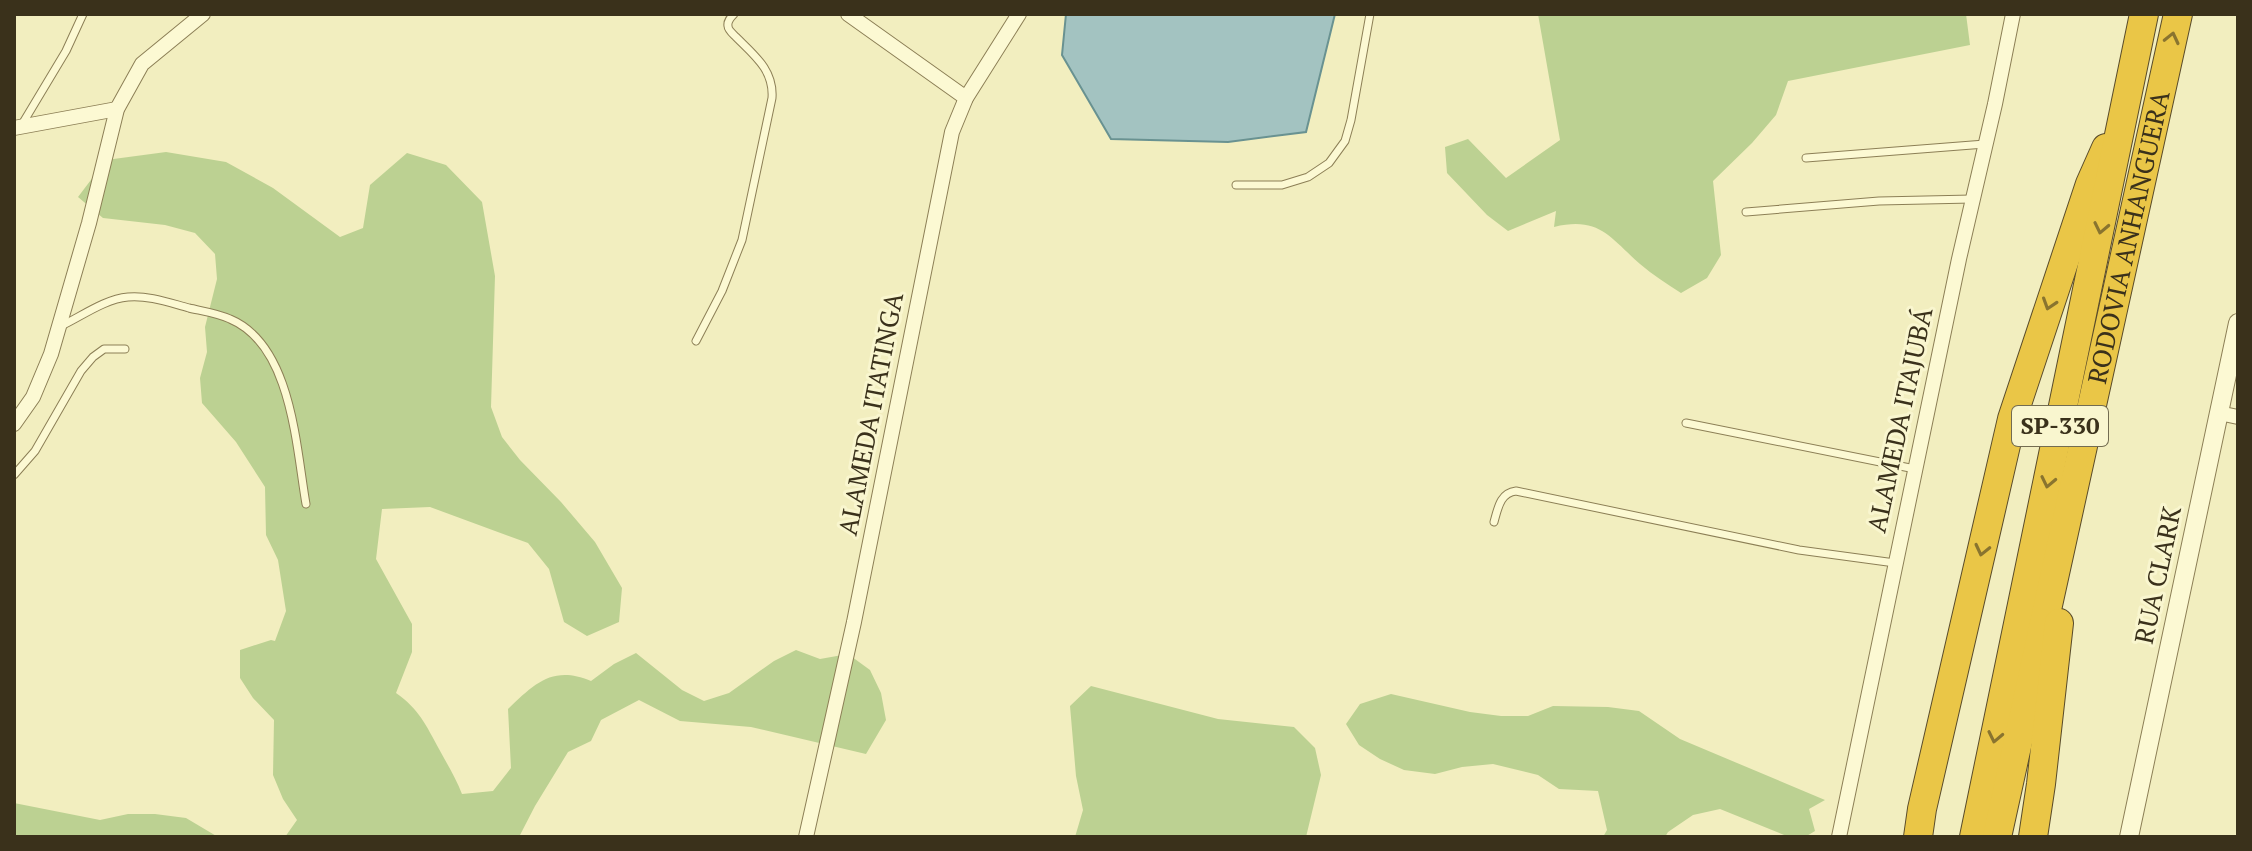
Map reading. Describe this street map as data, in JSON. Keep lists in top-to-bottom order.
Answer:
{
  "streets": {
    "highway": ["RODOVIA ANHANGUERA", "SP-330"],
    "street": ["ALAMEDA ITATINGA", "ALAMEDA ITAJUBÁ", "RUA CLARK"]
  }
}
